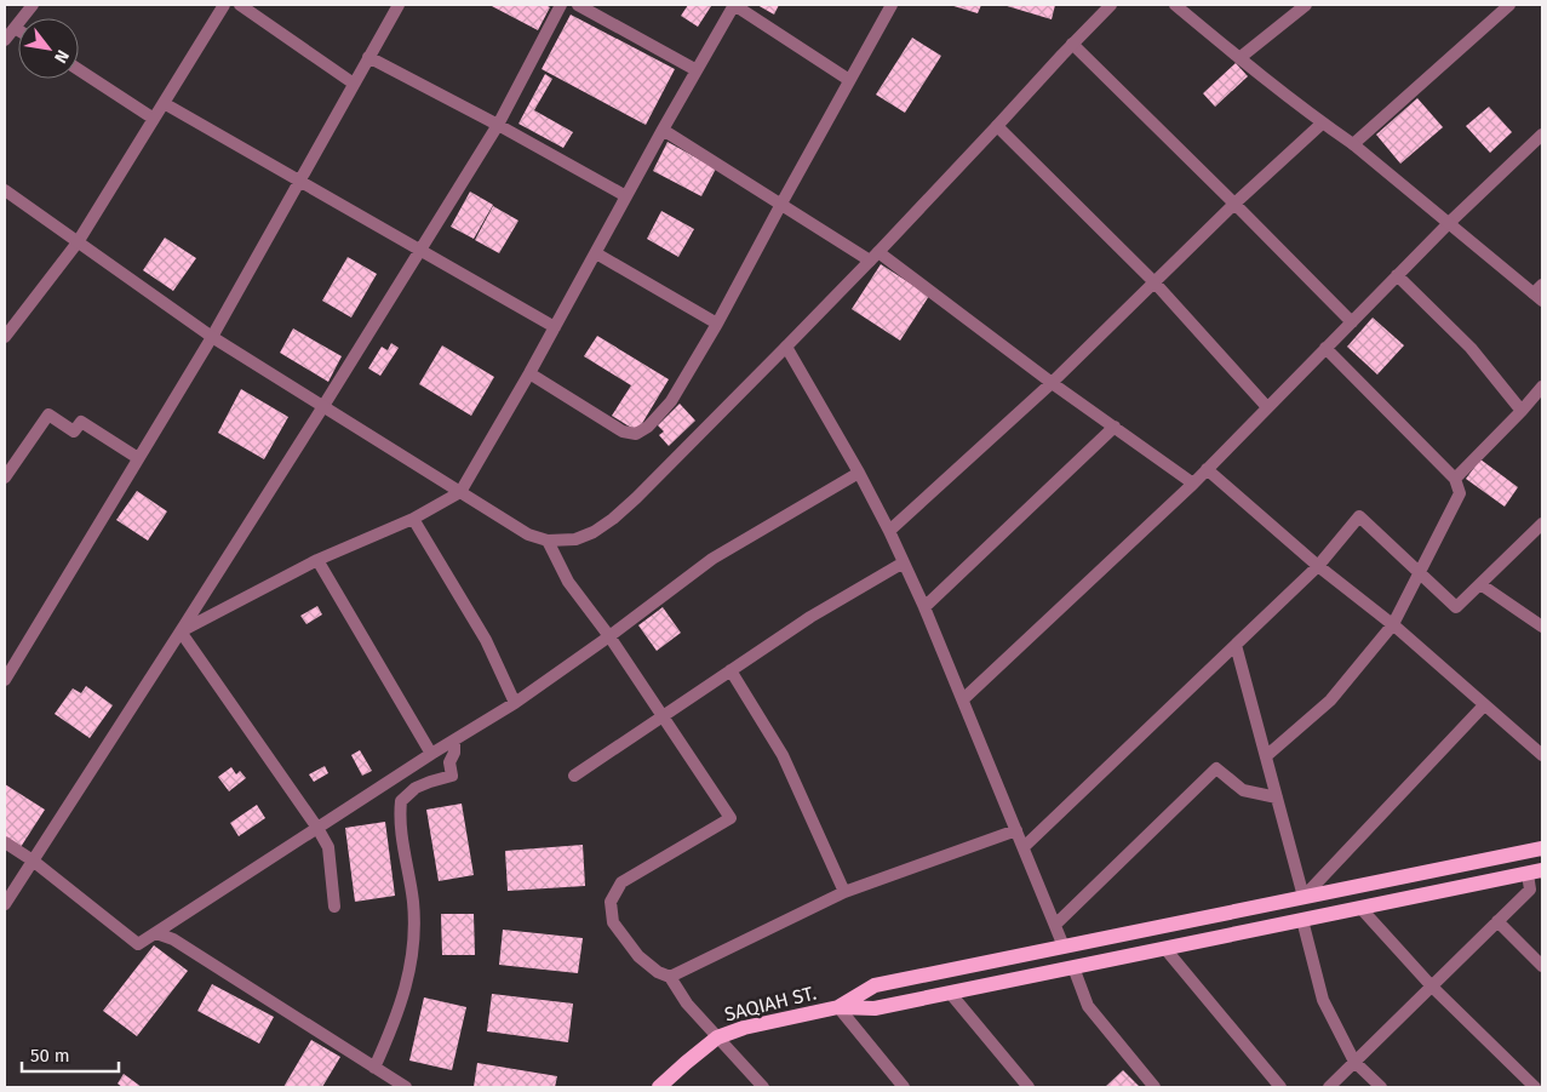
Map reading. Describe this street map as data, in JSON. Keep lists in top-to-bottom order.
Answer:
{
  "streets": {
    "main road": ["SAQIAH ST."]
  },
  "scale_bar": "50 m",
  "north": "bottom right"
}
